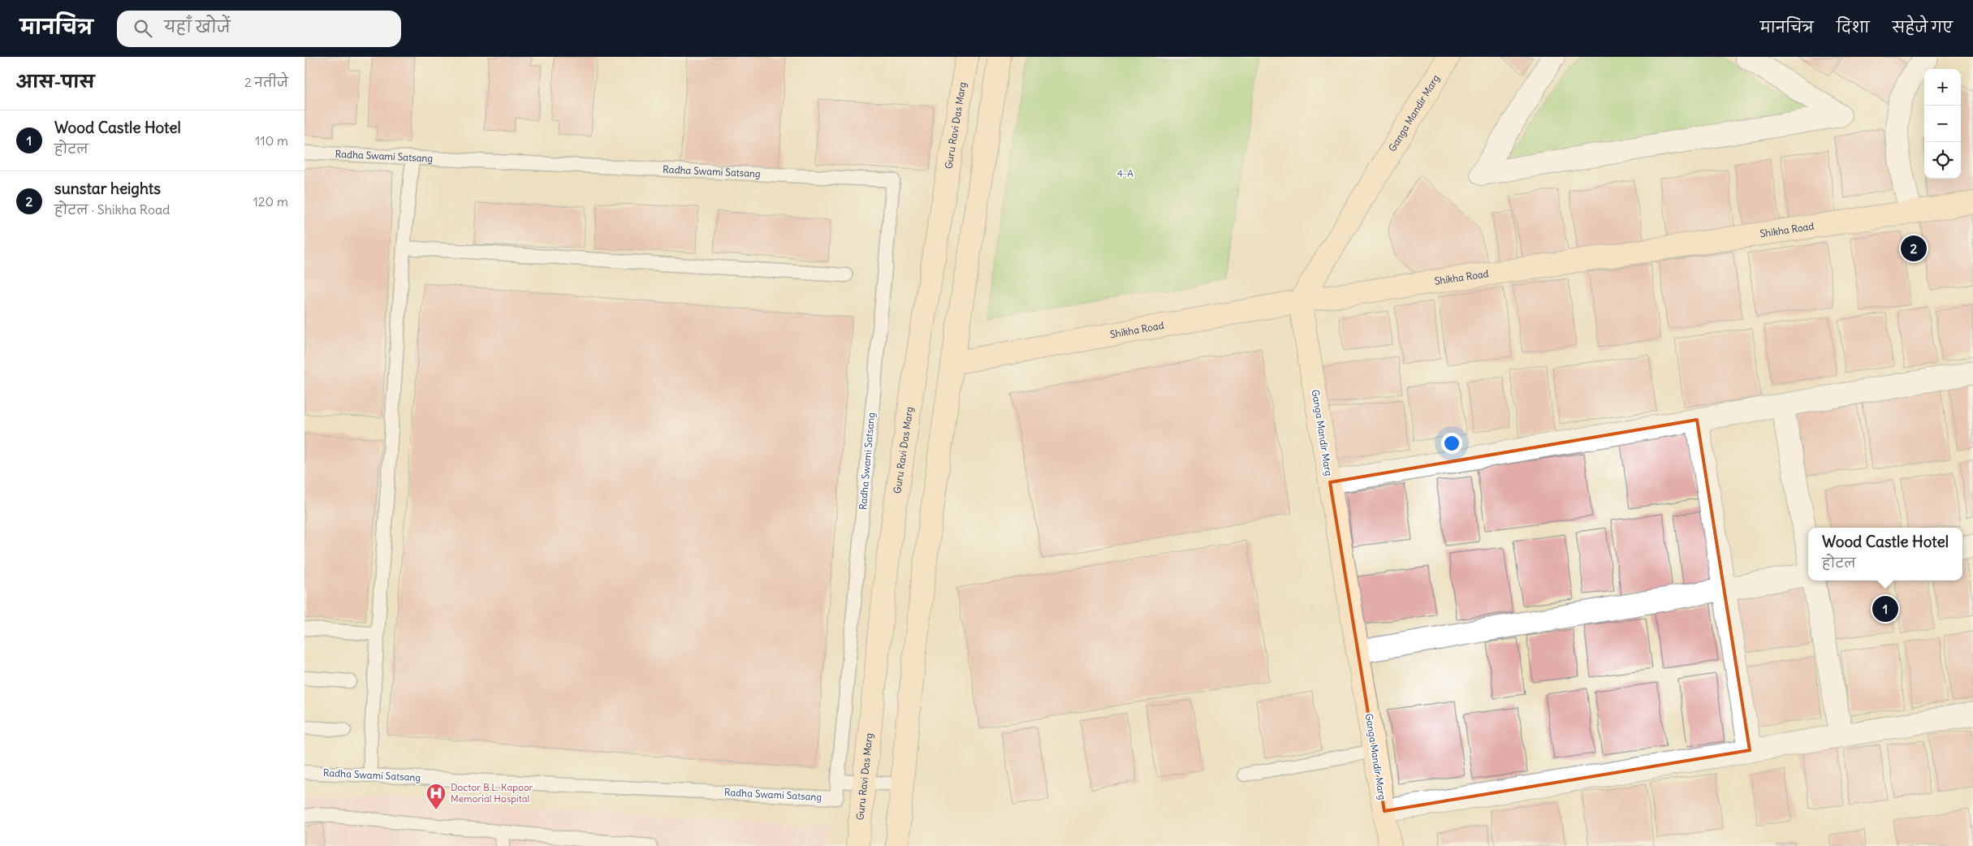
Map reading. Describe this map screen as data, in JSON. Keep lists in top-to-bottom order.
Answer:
{
  "streets": {
    "street": ["Ganga Mandir Marg", "Guru Ravi Das Marg", "Shikha Road"],
    "lane": ["Radha Swami Satsang"]
  },
  "crossings": [
    ["Ganga Mandir Marg", "Shikha Road"]
  ],
  "parks": ["4-A"],
  "places": {
    "hospital": ["Doctor B.L. Kapoor Memorial Hospital"]
  },
  "page": {
    "header": "मानचित्र",
    "search": "यहाँ खोजें",
    "nav": ["मानचित्र", "दिशा", "सहेजे गए"],
    "heading": ["आस-पास", "2 नतीजे"],
    "map_buttons": ["+", "−"],
    "list": [
      {
        "mark": "1",
        "name": "Wood Castle Hotel",
        "note": "होटल",
        "value": "110 m"
      },
      {
        "mark": "2",
        "name": "sunstar heights",
        "note": "होटल · Shikha Road",
        "value": "120 m"
      }
    ],
    "pins": ["2", "1"],
    "popup": ["Wood Castle Hotel", "होटल"]
  }
}
